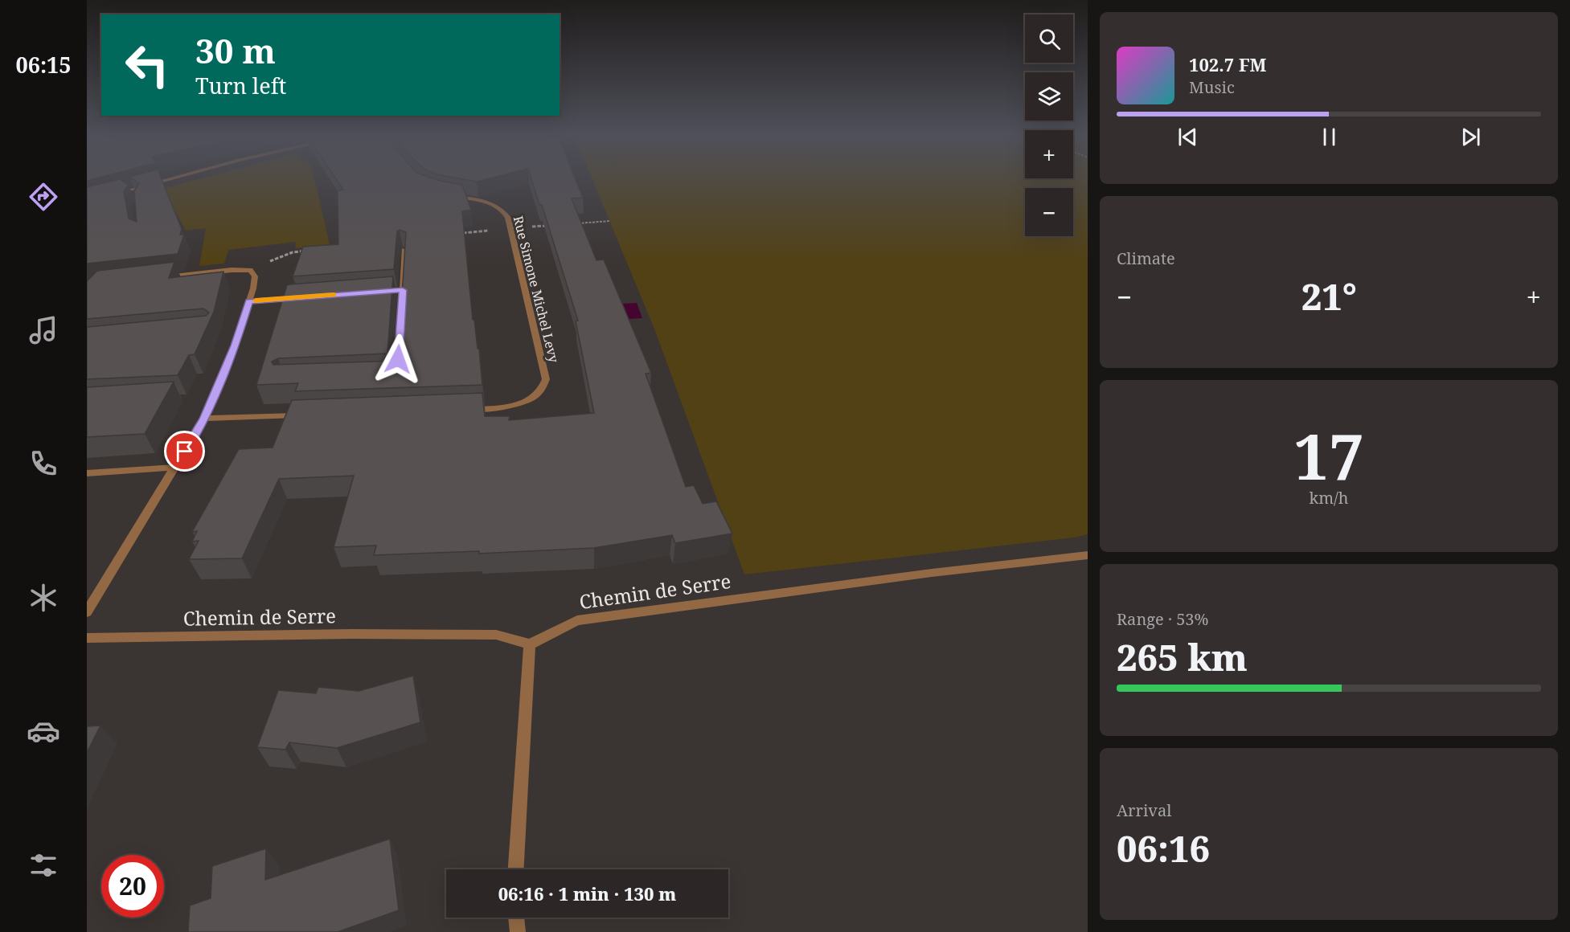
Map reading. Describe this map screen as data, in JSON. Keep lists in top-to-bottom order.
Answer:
{
  "streets": {
    "street": ["Rue Simone Michel Levy", "Chemin de Serre"]
  },
  "page": {
    "tabs": "06:15",
    "map_buttons": ["+", "−"],
    "turn": ["30 m", "Turn left"],
    "song": ["102.7 FM", "Music"],
    "tile": [
      "Climate",
      ["17", "km/h"],
      ["Range · 53%", "265 km"],
      ["Arrival", "06:16"]
    ],
    "heat": ["−", "21°", "+"],
    "limit": "20",
    "trip": "06:16 · 1 min · 130 m"
  }
}
